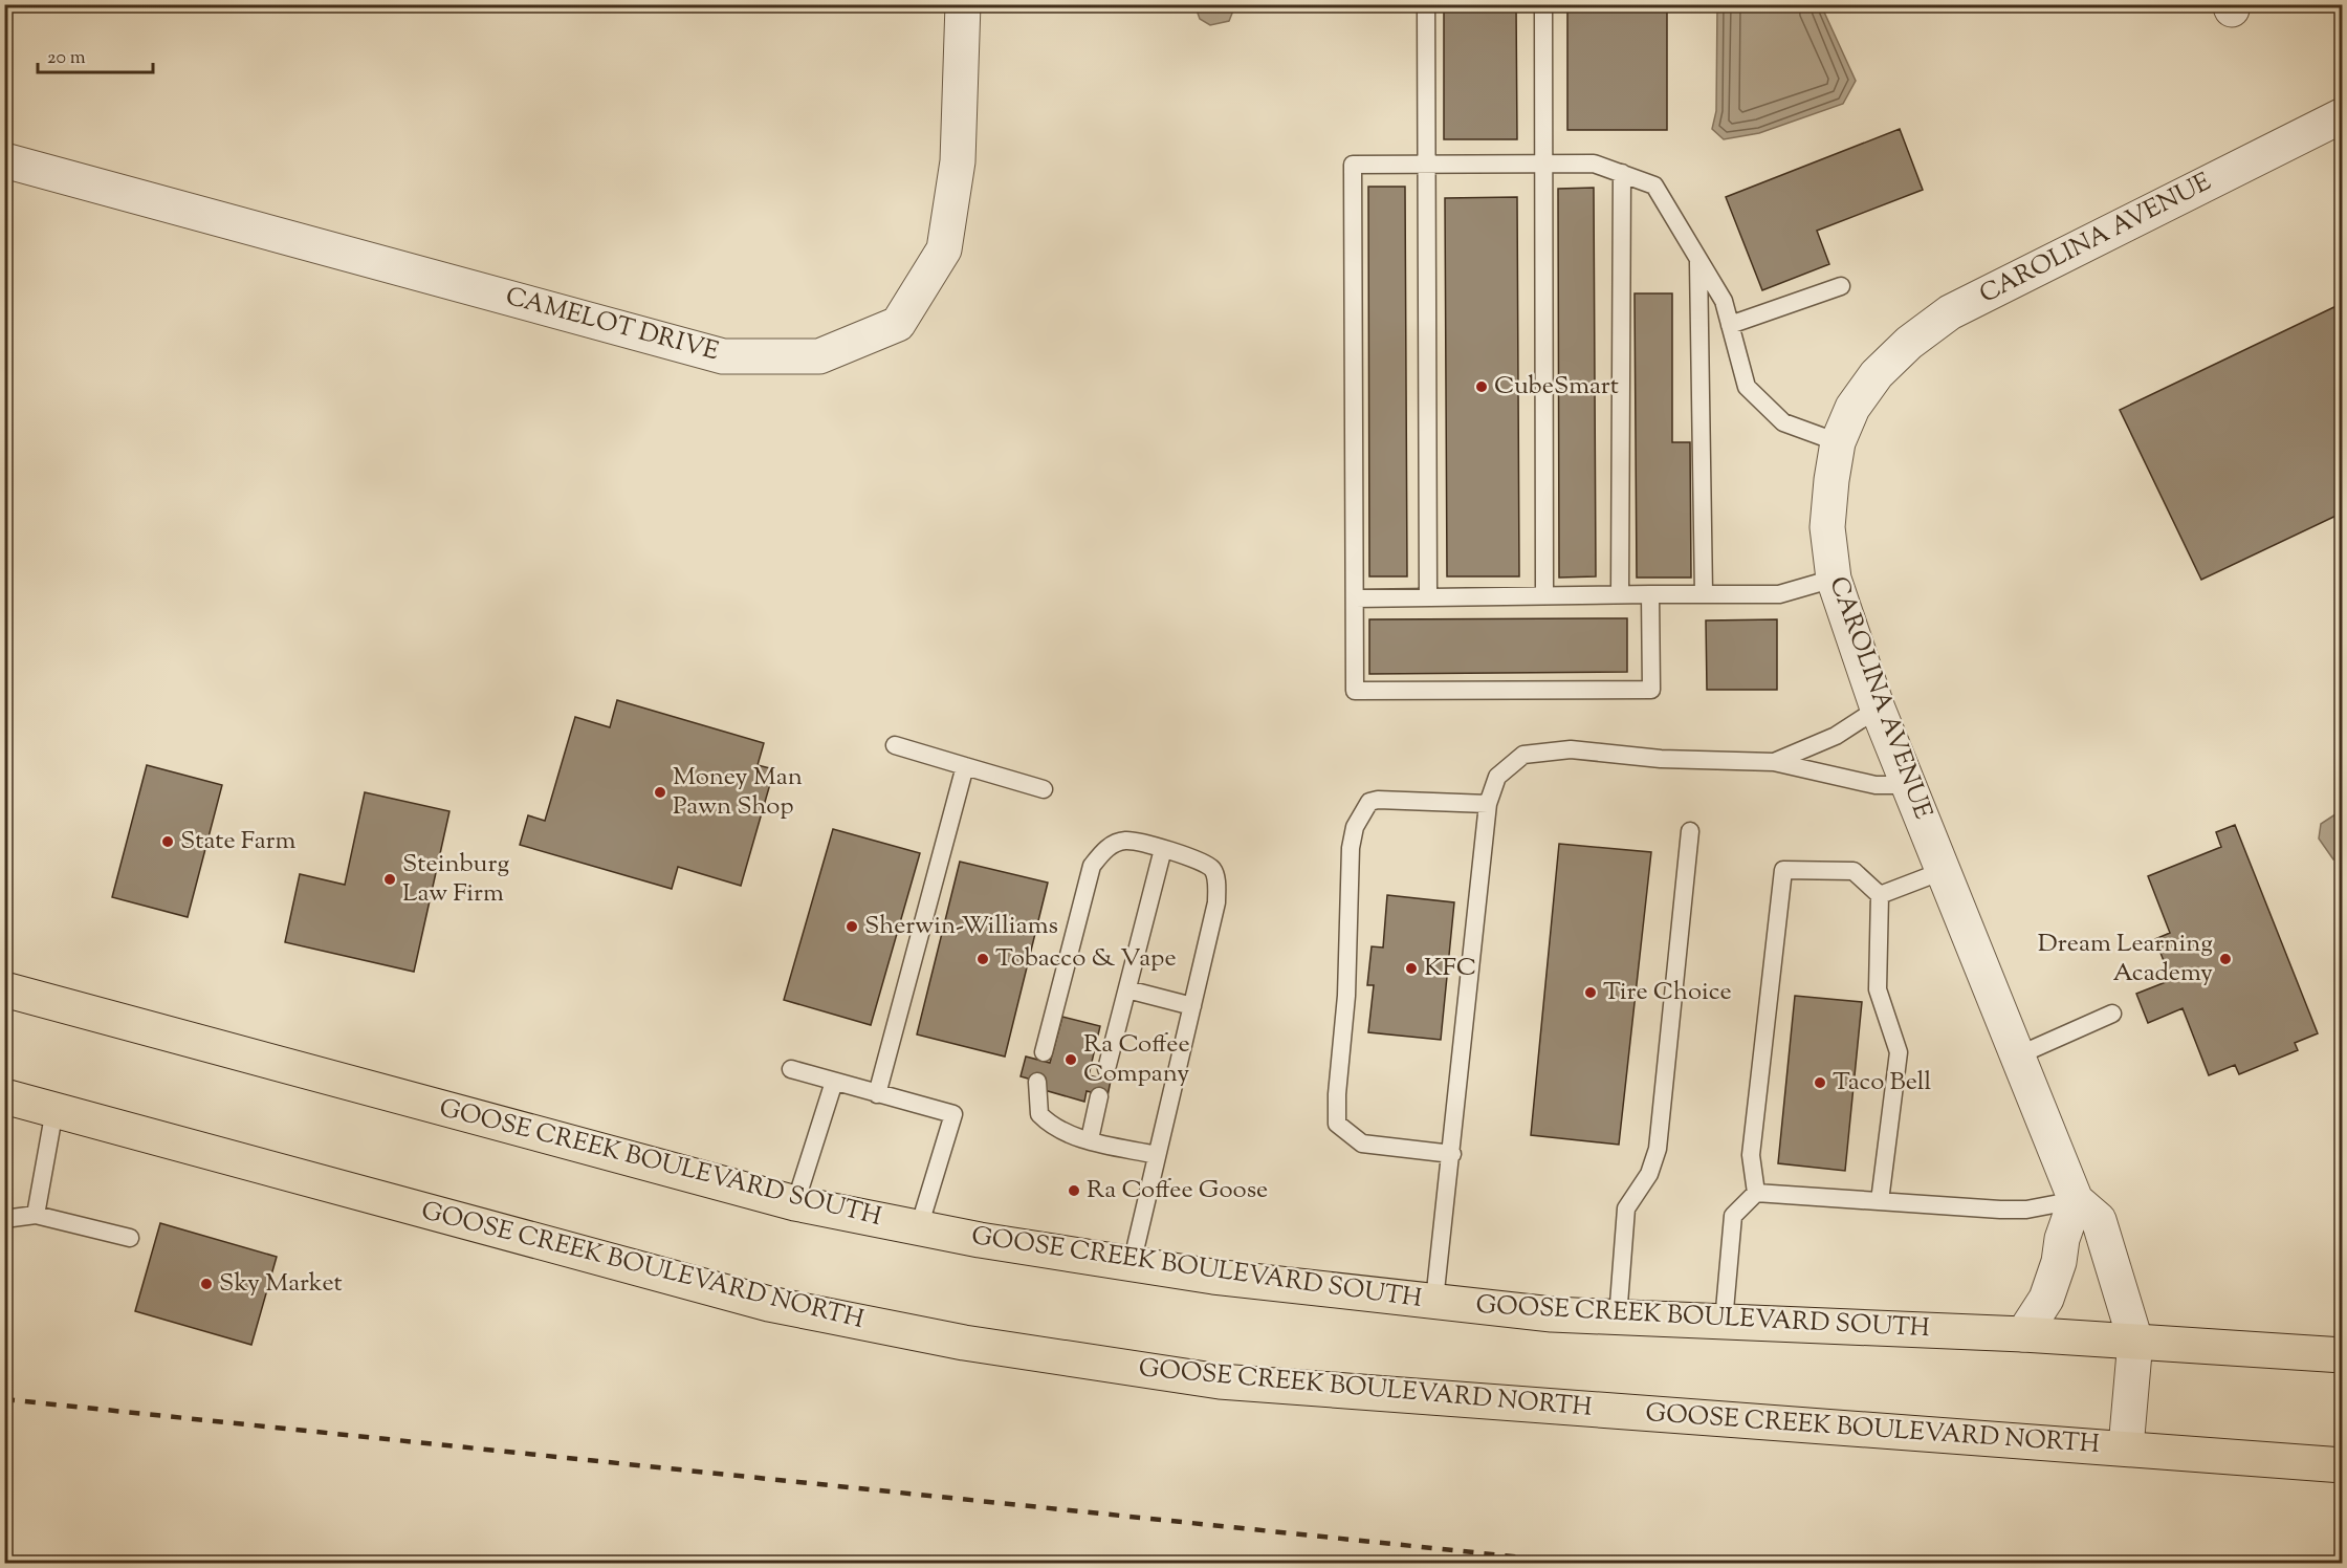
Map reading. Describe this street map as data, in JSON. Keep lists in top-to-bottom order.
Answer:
{
  "streets": {
    "highway": ["GOOSE CREEK BOULEVARD SOUTH", "GOOSE CREEK BOULEVARD NORTH"],
    "street": ["CAROLINA AVENUE", "CAMELOT DRIVE"]
  },
  "crossings": [
    ["CAROLINA AVENUE", "GOOSE CREEK BOULEVARD SOUTH"],
    ["CAROLINA AVENUE", "GOOSE CREEK BOULEVARD NORTH"]
  ],
  "places": [
    "CubeSmart",
    "Money Man Pawn Shop",
    "State Farm",
    "Steinburg Law Firm",
    "Sherwin-Williams",
    "Tobacco & Vape",
    "Dream Learning Academy",
    "KFC",
    "Tire Choice",
    "Ra Coffee Company",
    "Taco Bell",
    "Ra Coffee Goose",
    "Sky Market"
  ],
  "scale_bar": "20 m"
}
